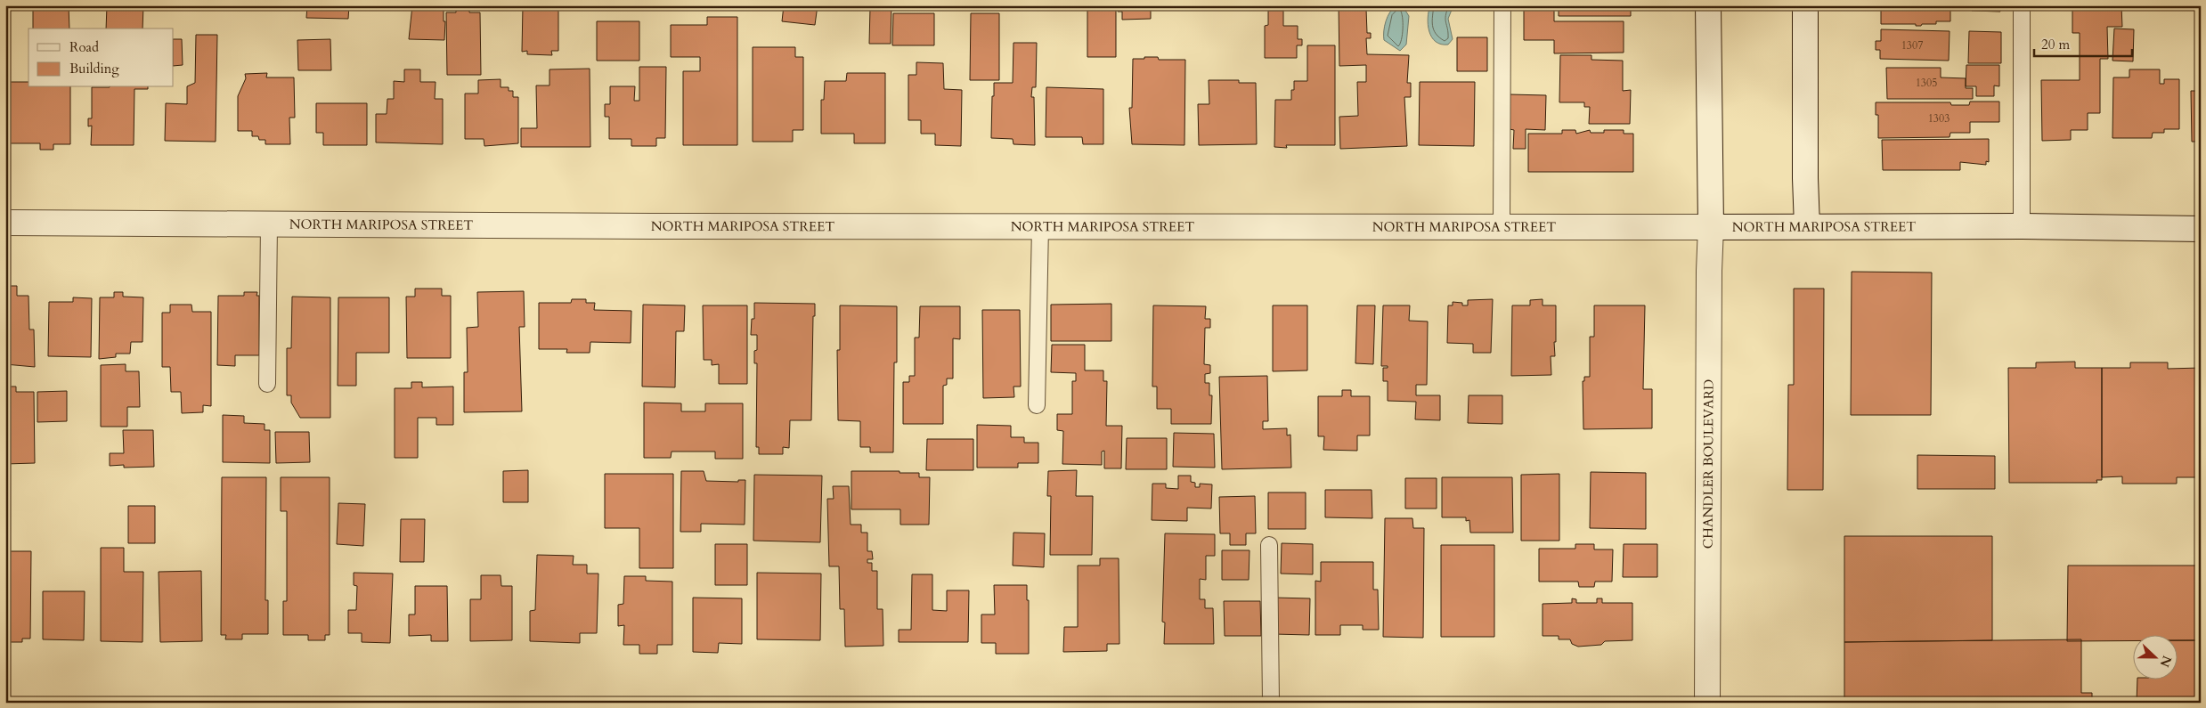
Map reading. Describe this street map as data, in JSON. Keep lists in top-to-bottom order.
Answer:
{
  "streets": {
    "street": ["NORTH MARIPOSA STREET", "CHANDLER BOULEVARD"]
  },
  "crossings": [
    ["NORTH MARIPOSA STREET", "CHANDLER BOULEVARD"]
  ],
  "house_numbers": ["1307", "1305", "1303"],
  "legend": ["Road", "Building"],
  "scale_bar": "20 m",
  "north": "right"
}
